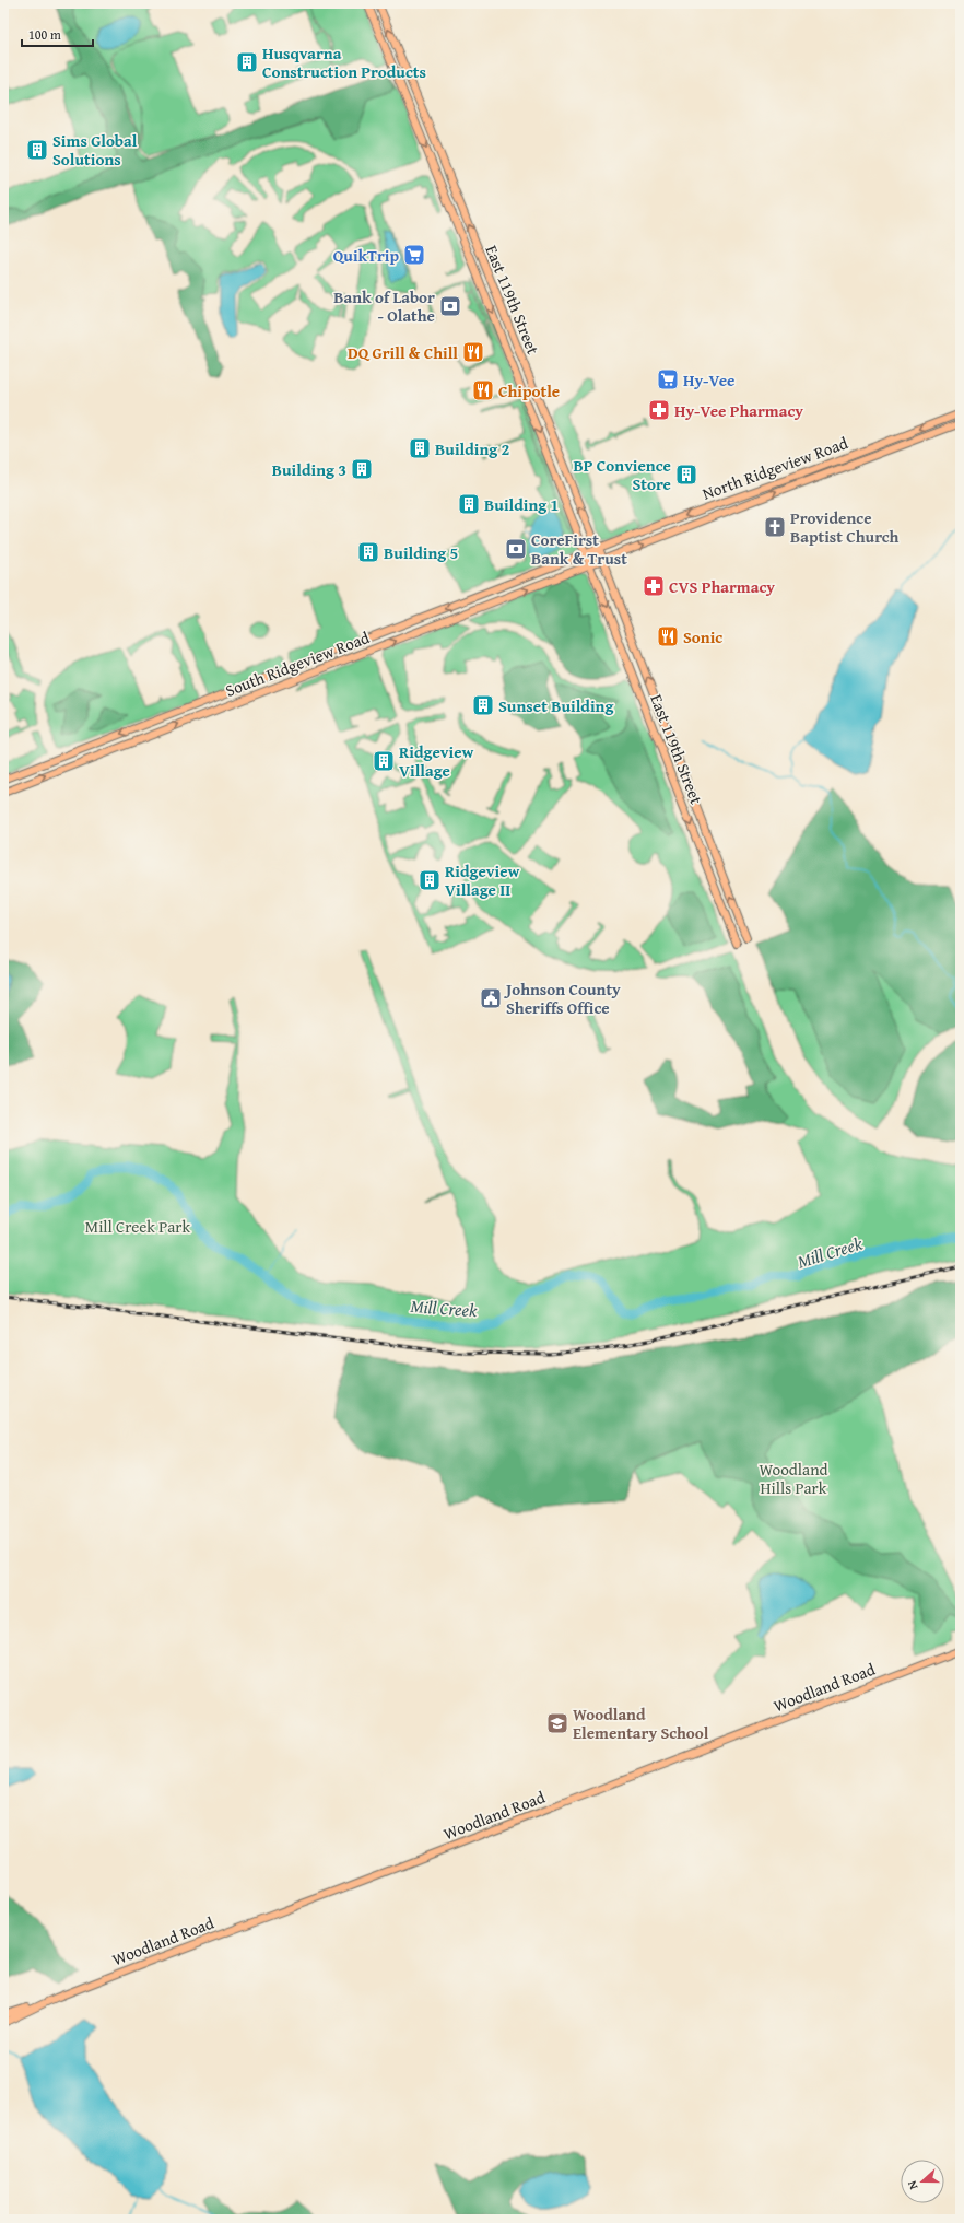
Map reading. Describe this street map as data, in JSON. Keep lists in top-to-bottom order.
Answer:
{
  "streets": {
    "main road": [
      "East 119th Street",
      "North Ridgeview Road",
      "South Ridgeview Road",
      "Woodland Road"
    ]
  },
  "crossings": [
    ["East 119th Street", "North Ridgeview Road"],
    ["East 119th Street", "South Ridgeview Road"],
    ["North Ridgeview Road", "South Ridgeview Road"]
  ],
  "water": ["Mill Creek"],
  "parks": ["Mill Creek Park", "Woodland Hills Park"],
  "places": {
    "building": [
      "Husqvarna Construction Products",
      "Sims Global Solutions",
      "Building 2",
      "Building 3",
      "BP Convience Store",
      "Building 1",
      "Building 5",
      "Sunset Building",
      "Ridgeview Village",
      "Ridgeview Village II"
    ],
    "supermarket": ["QuikTrip", "Hy-Vee"],
    "bank": ["Bank of Labor - Olathe", "CoreFirst Bank & Trust"],
    "restaurant": ["DQ Grill & Chill", "Chipotle", "Sonic"],
    "pharmacy": ["Hy-Vee Pharmacy", "CVS Pharmacy"],
    "church": ["Providence Baptist Church"],
    "public building": ["Johnson County Sheriffs Office"],
    "school or university": ["Woodland Elementary School"]
  },
  "scale_bar": "100 m",
  "north": "left"
}
